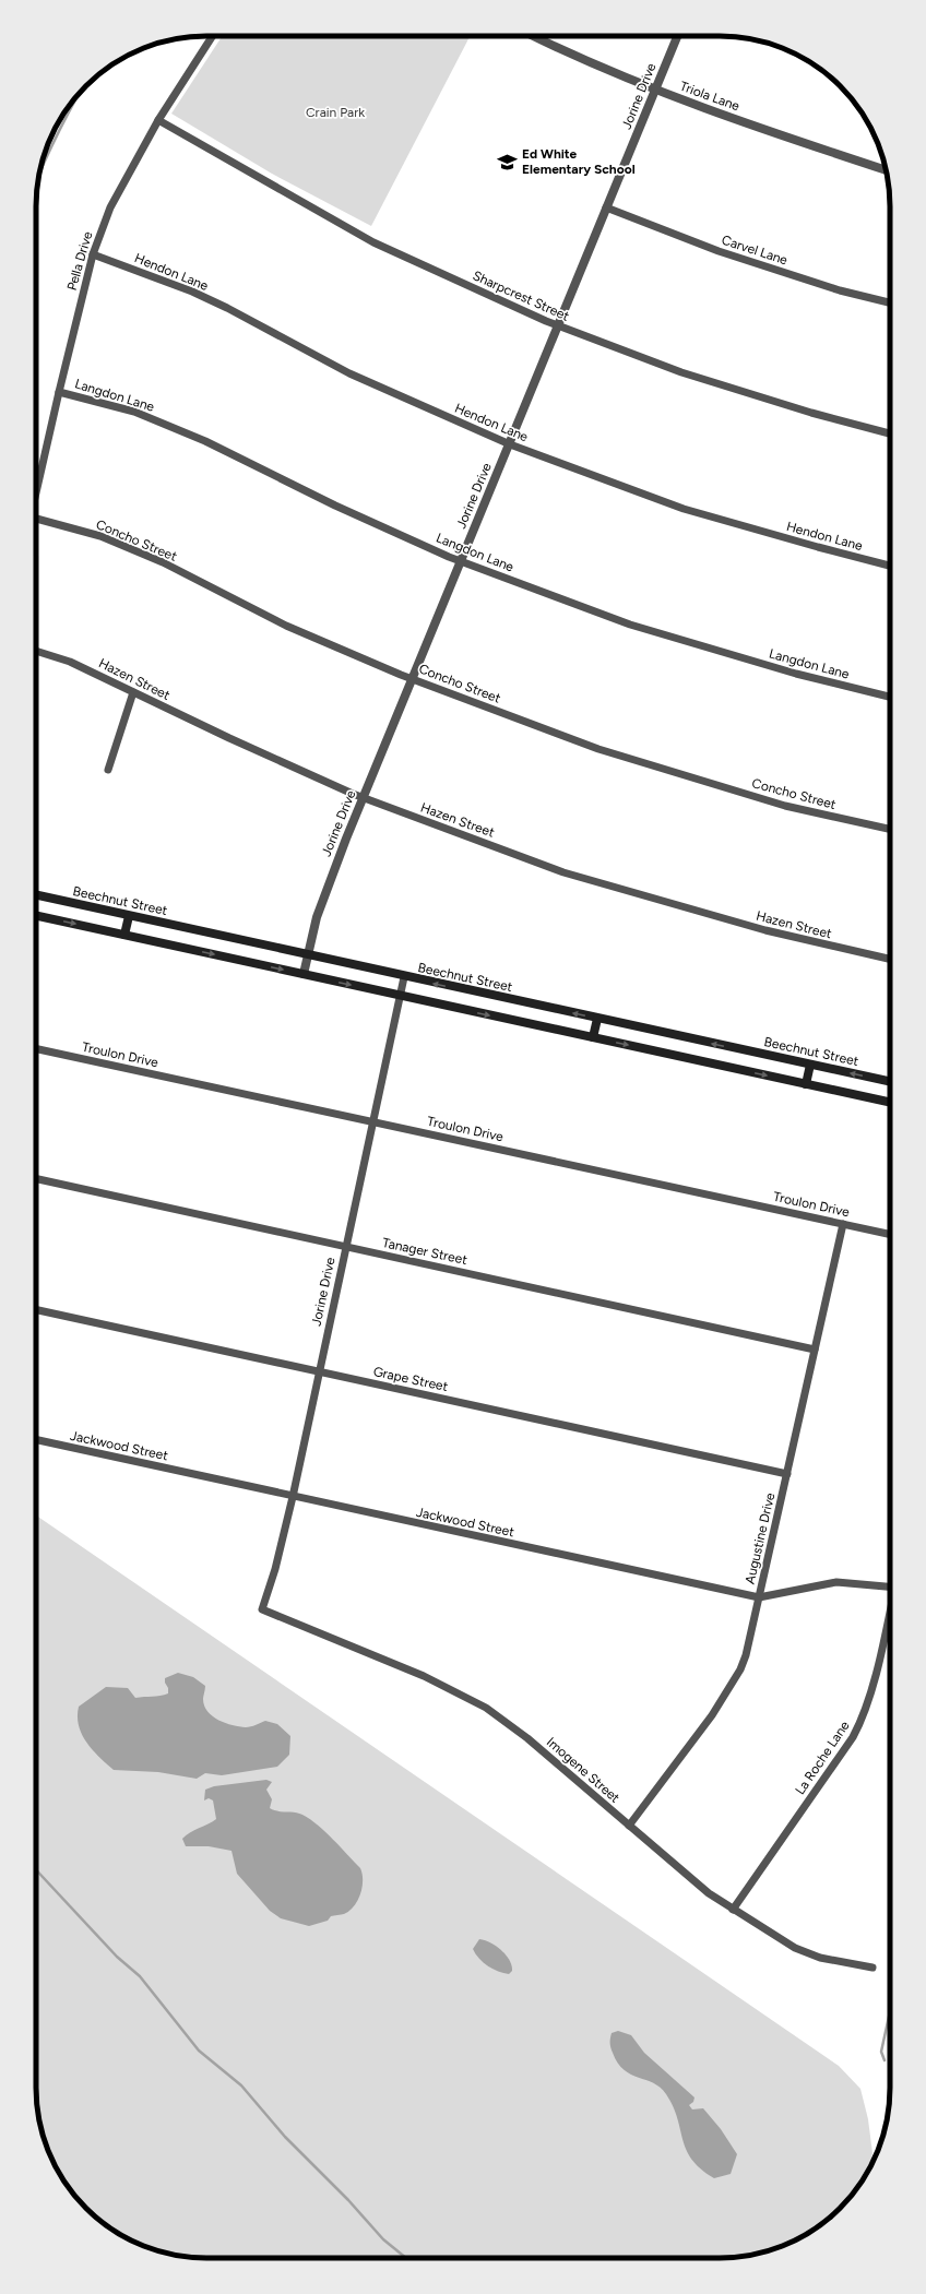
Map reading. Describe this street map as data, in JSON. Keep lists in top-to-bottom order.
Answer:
{
  "streets": {
    "main road": ["Beechnut Street"],
    "street": [
      "Jorine Drive",
      "Triola Lane",
      "Carvel Lane",
      "Pella Drive",
      "Hendon Lane",
      "Sharpcrest Street",
      "Langdon Lane",
      "Concho Street",
      "Hazen Street",
      "Troulon Drive",
      "Tanager Street",
      "Grape Street",
      "Jackwood Street",
      "Augustine Drive",
      "La Roche Lane",
      "Imogene Street"
    ]
  },
  "crossings": [
    ["Jorine Drive", "Triola Lane"],
    ["Jorine Drive", "Carvel Lane"],
    ["Jorine Drive", "Hendon Lane"],
    ["Jorine Drive", "Sharpcrest Street"],
    ["Jorine Drive", "Langdon Lane"],
    ["Jorine Drive", "Concho Street"],
    ["Jorine Drive", "Hazen Street"],
    ["Jorine Drive", "Beechnut Street"],
    ["Jorine Drive", "Troulon Drive"],
    ["Jorine Drive", "Tanager Street"],
    ["Jorine Drive", "Grape Street"],
    ["Jorine Drive", "Jackwood Street"],
    ["Jorine Drive", "Imogene Street"],
    ["Pella Drive", "Hendon Lane"],
    ["Pella Drive", "Sharpcrest Street"],
    ["Pella Drive", "Langdon Lane"],
    ["Troulon Drive", "Augustine Drive"],
    ["Tanager Street", "Augustine Drive"],
    ["Grape Street", "Augustine Drive"],
    ["Jackwood Street", "Augustine Drive"],
    ["Augustine Drive", "Imogene Street"],
    ["La Roche Lane", "Imogene Street"]
  ],
  "parks": ["Crain Park"],
  "places": {
    "school or university": ["Ed White Elementary School"]
  }
}
